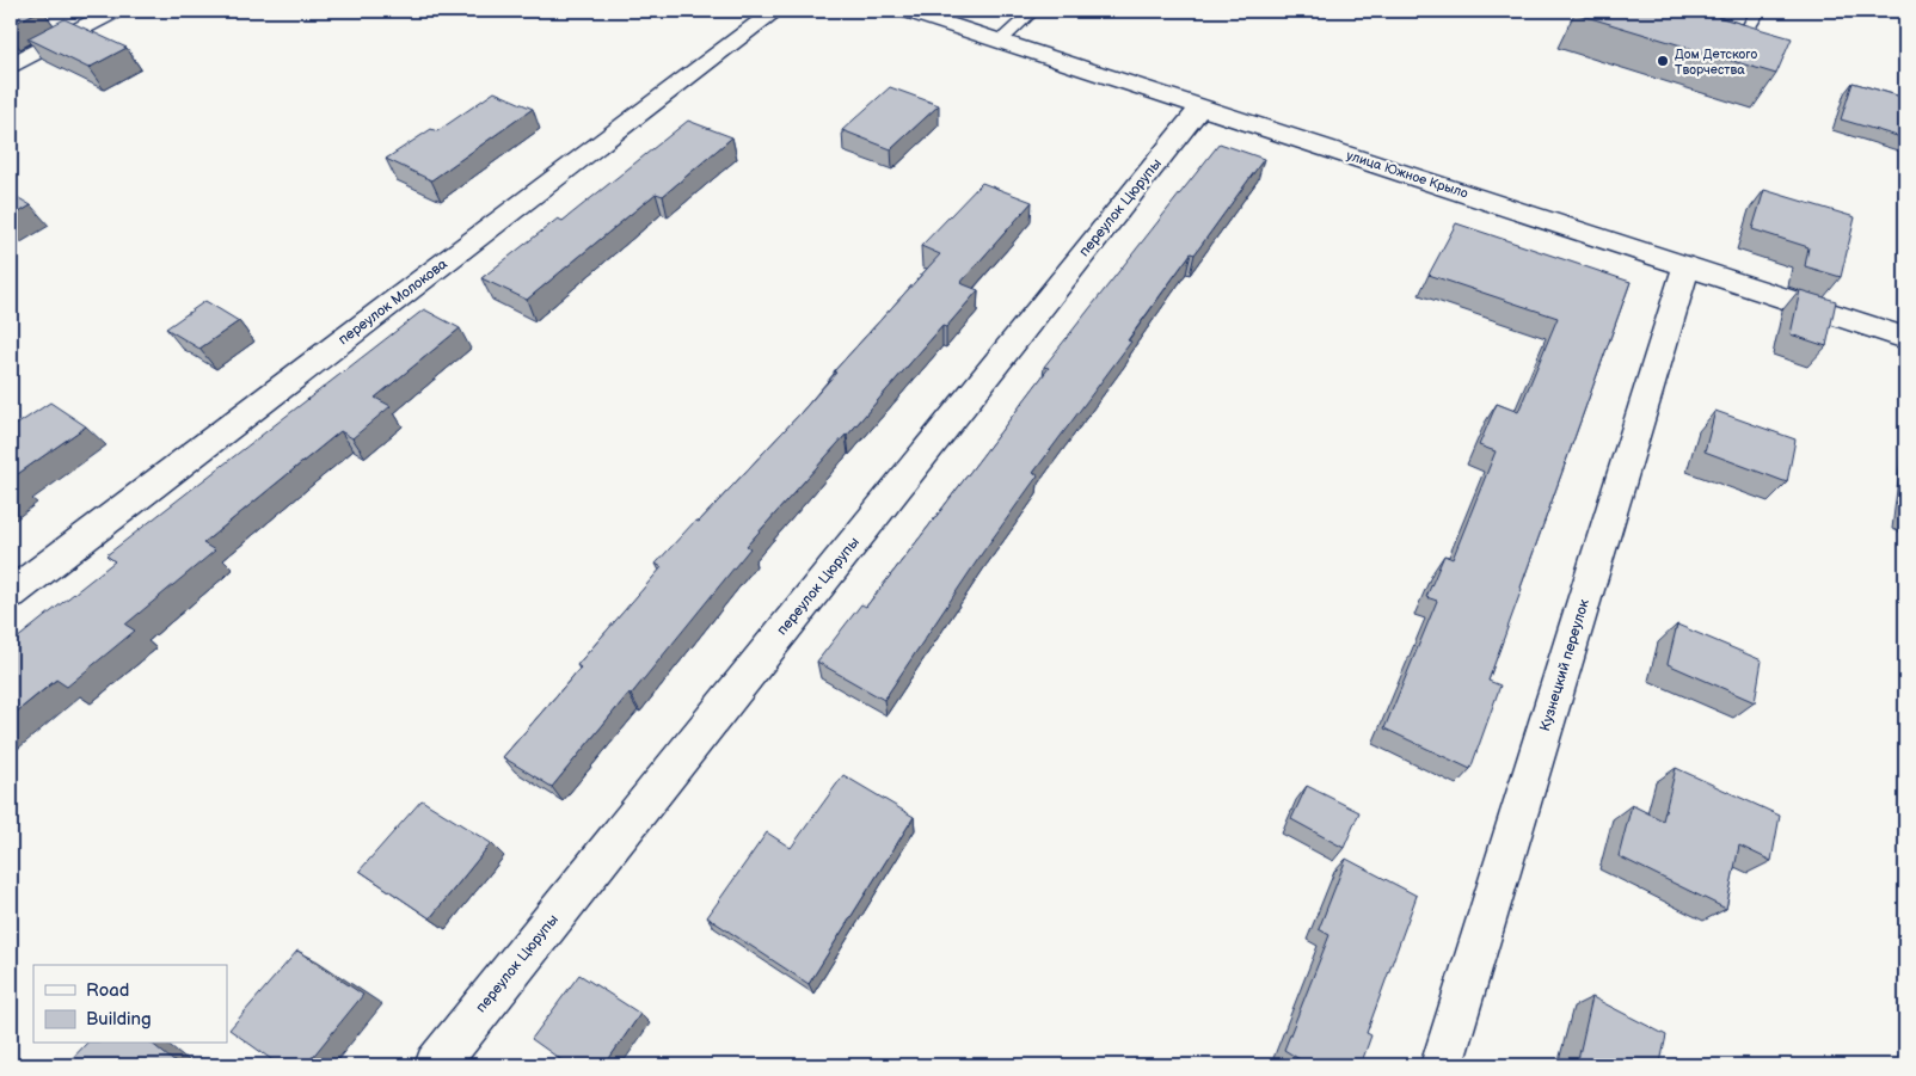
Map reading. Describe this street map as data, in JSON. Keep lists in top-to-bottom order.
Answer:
{
  "streets": {
    "street": [
      "улица Южное Крыло",
      "переулок Цюрупы",
      "переулок Молокова",
      "Кузнецкий переулок"
    ]
  },
  "crossings": [
    ["улица Южное Крыло", "переулок Цюрупы"],
    ["улица Южное Крыло", "Кузнецкий переулок"]
  ],
  "places": ["Дом Детского Творчества"],
  "legend": ["Road", "Building"]
}
